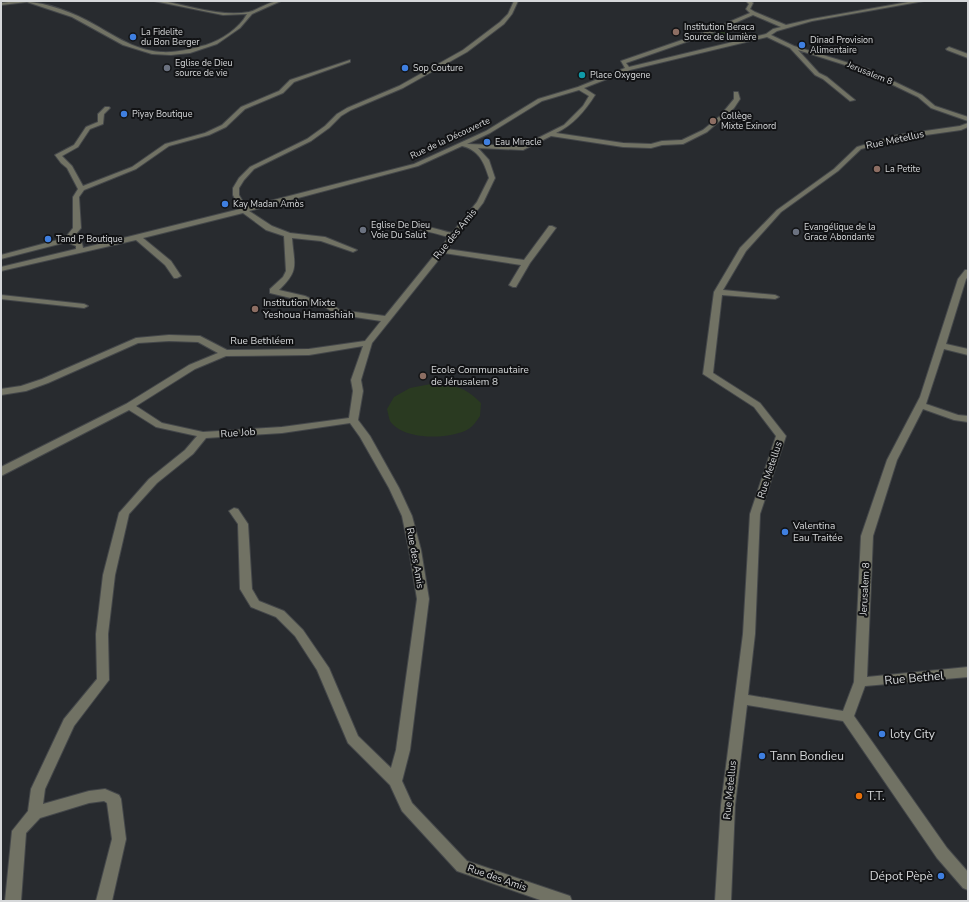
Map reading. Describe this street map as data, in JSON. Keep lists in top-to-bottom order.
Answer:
{
  "streets": {
    "street": [
      "Jerusalem 8",
      "Rue de la Découverte",
      "Rue Metellus",
      "Rue des Amis",
      "Rue Bethléem",
      "Rue Job",
      "Rue Bethel"
    ]
  },
  "crossings": [
    ["Jerusalem 8", "Rue de la Découverte"],
    ["Jerusalem 8", "Rue Bethel"],
    ["Rue des Amis", "Rue Bethléem"],
    ["Rue des Amis", "Rue Job"]
  ],
  "places": [
    "Institution Beraca Source de lumière",
    "La Fidelite du Bon Berger",
    "Dinad Provision Alimentaire",
    "Eglise de Dieu source de vie",
    "Sop Couture",
    "Place Oxygene",
    "Piyay Boutique",
    "Collège Mixte Exinord",
    "Eau Miracle",
    "La Petite",
    "Kay Madan Amòs",
    "Eglise De Dieu Voie Du Salut",
    "Evangélique de la Grace Abondante",
    "Tand P Boutique",
    "Institution Mixte Yeshoua Hamashiah",
    "Ecole Communautaire de Jérusalem 8",
    "Valentina Eau Traitée",
    "loty City",
    "Tann Bondieu",
    "T.T.",
    "Dépot Pèpè"
  ]
}
